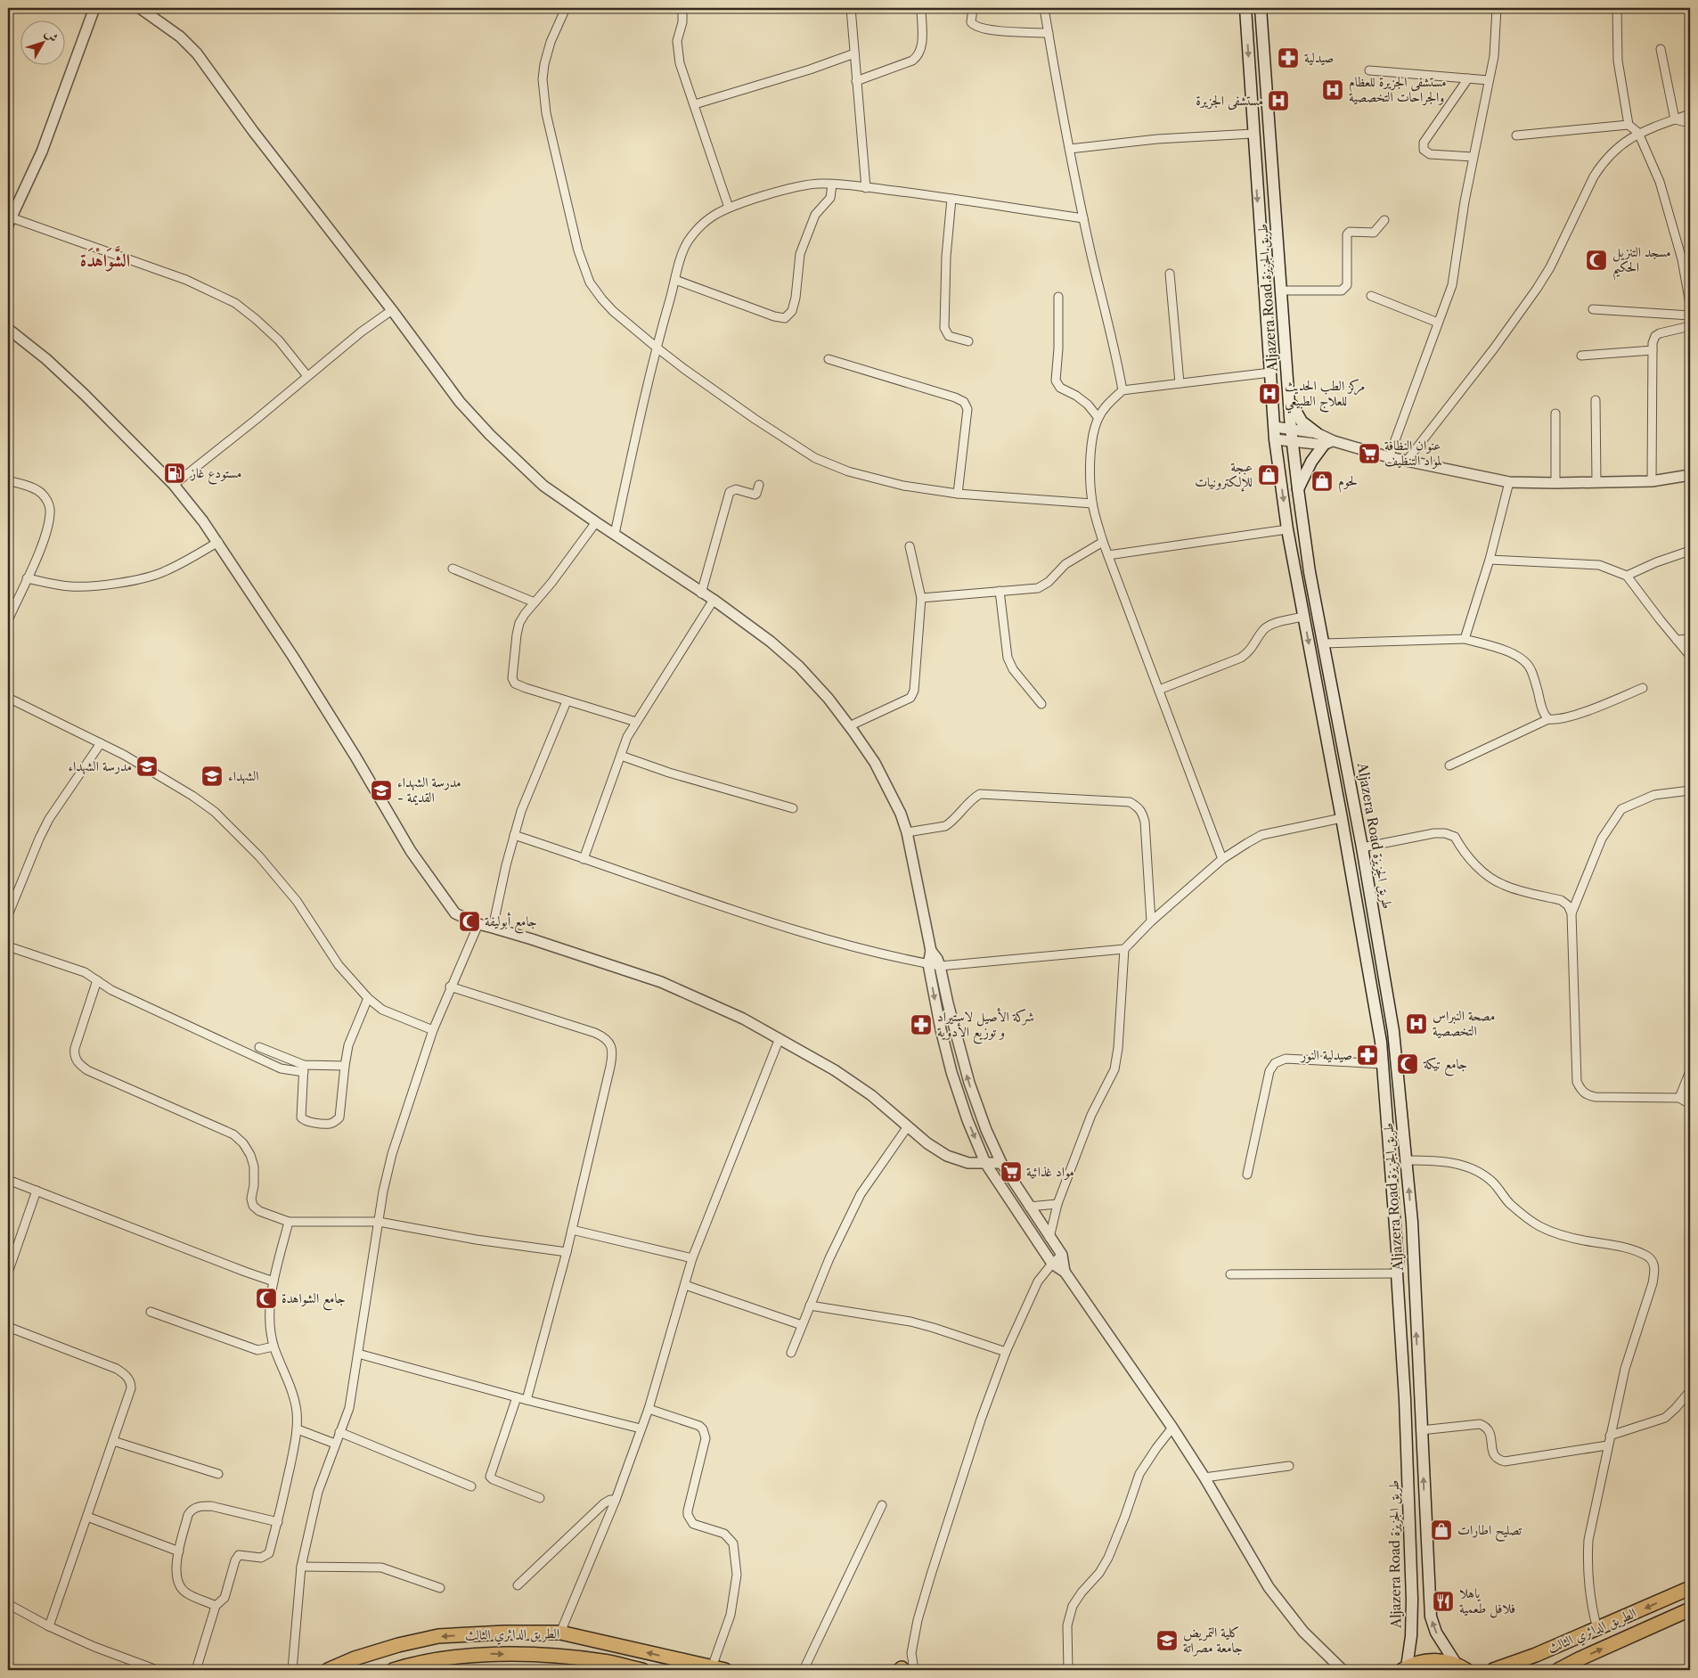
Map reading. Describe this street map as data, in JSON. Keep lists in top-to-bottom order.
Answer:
{
  "streets": {
    "main road": ["Aljazera Road طريق الجزيزة", "الطريق الدائري الثالث"]
  },
  "districts": ["الشَّوَاهْدَة"],
  "places": {
    "pharmacy": ["صيدلية", "شركة الأصيل لاستيراد و توزيع الأدوية", "صيدلية النور"],
    "hospital": [
      "مستشفى الجزيرة للعظام والجراحات التخصصية",
      "مستشفى الجزيرة",
      "مركز الطب الحديث للعلاج الطبيعي",
      "مصحة النبراس التخصصية"
    ],
    "mosque": [
      "مسجد التنزيل الحكيم",
      "جامع أبوليفة",
      "جامع تيكة",
      "جامع الشواهدة"
    ],
    "supermarket": ["عنوان النظافة لمواد التنظيف", "مواد غذائية"],
    "fuel station": ["مستودع غاز"],
    "shop": ["عبجة للإلكترونيات", "لحوم", "تصليح اطارات"],
    "school or university": [
      "مدرسة الشهداء",
      "الشهداء",
      "مدرسة الشهداء - القديمة",
      "كلية التمريض جامعة مصراتة"
    ],
    "restaurant": ["ياهلا فلافل طعمية"]
  },
  "north": "top right"
}
